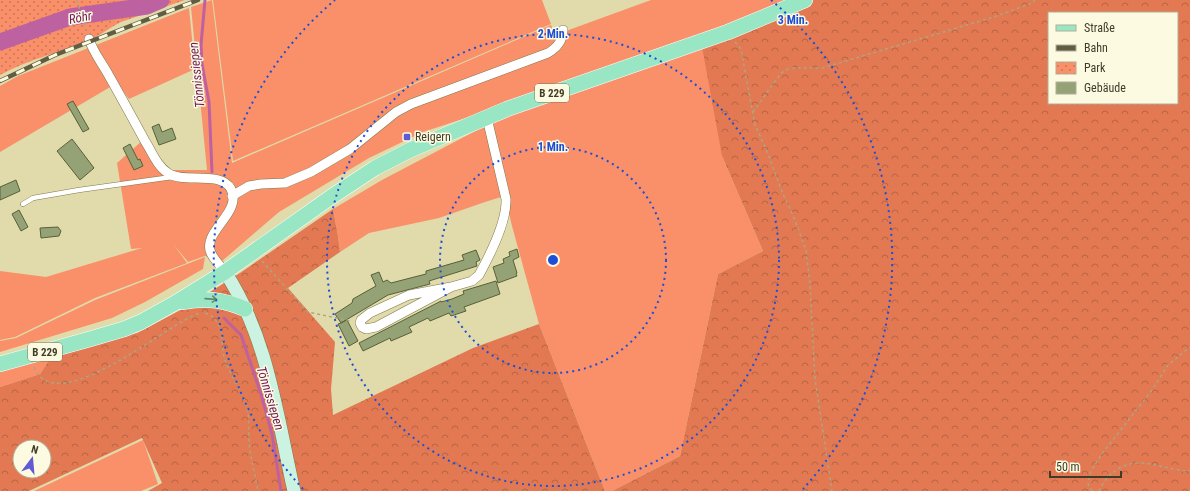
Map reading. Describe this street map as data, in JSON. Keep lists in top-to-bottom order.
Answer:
{
  "streets": {
    "main road": ["B 229"]
  },
  "water": ["Röhr", "Tönnissiepen"],
  "places": {
    "transit": ["Reigern"]
  },
  "legend": [
    "Straße",
    "Bahn",
    "Park",
    "Gebäude"
  ],
  "scale_bar": "50 m",
  "north": "top",
  "rings": ["3 Min.", "2 Min.", "1 Min."]
}
